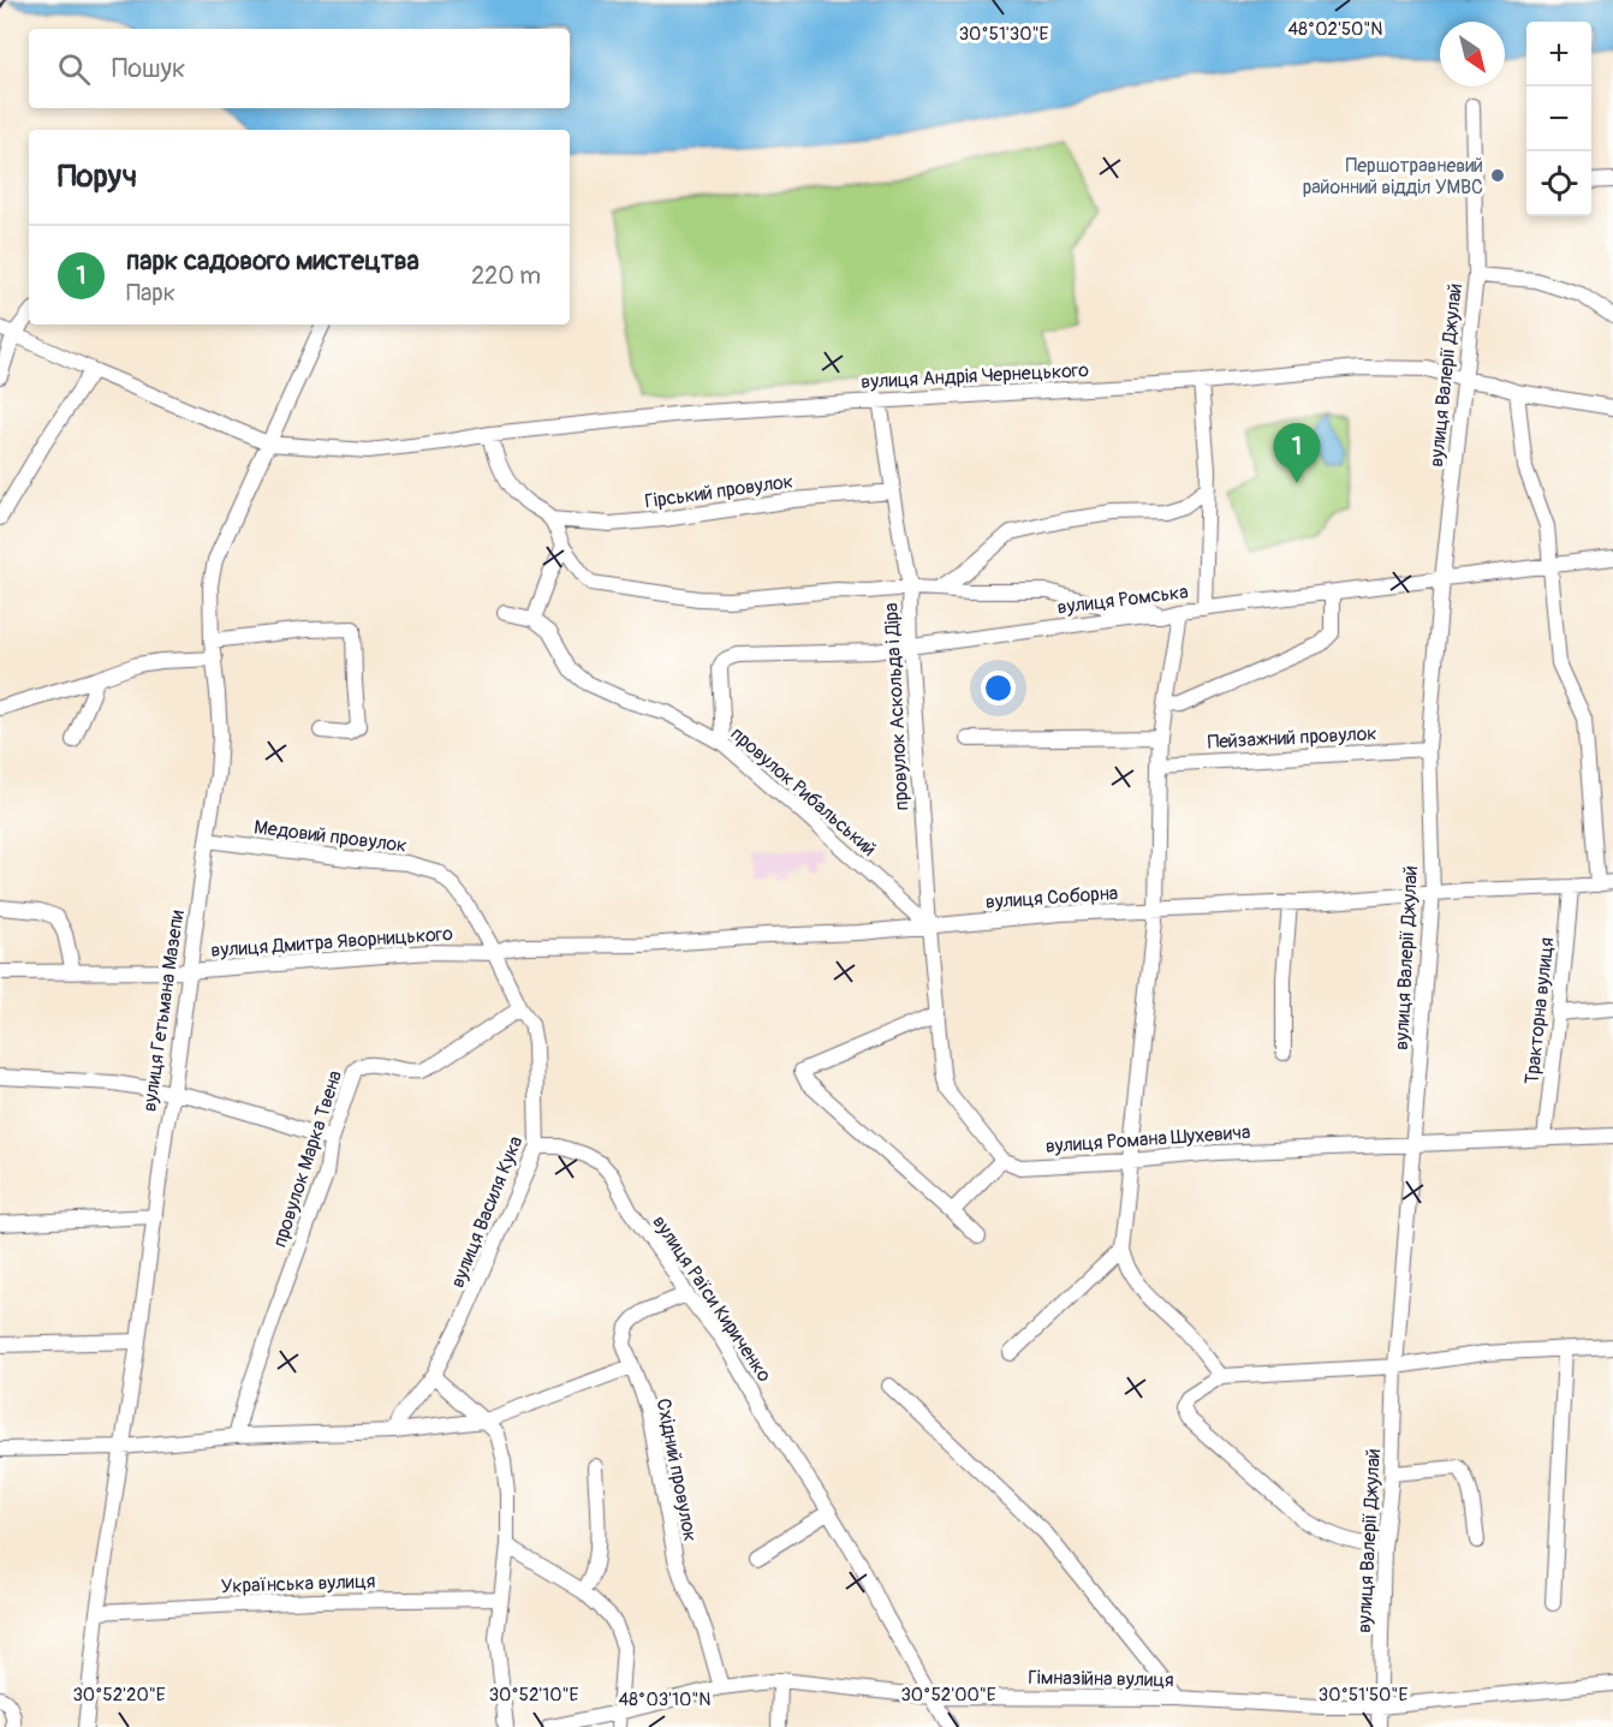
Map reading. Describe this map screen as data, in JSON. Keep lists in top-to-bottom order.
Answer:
{
  "streets": {
    "street": [
      "вулиця Андрія Чернецького",
      "вулиця Валерії Джулай",
      "Гірський провулок",
      "вулиця Ромська",
      "провулок Аскольда і Діра",
      "Пейзажний провулок",
      "провулок Рибальський",
      "Медовий провулок",
      "вулиця Соборна",
      "вулиця Дмитра Яворницького",
      "вулиця Гетьмана Мазепи",
      "Тракторна вулиця",
      "вулиця Романа Шухевича",
      "провулок Марка Твена",
      "вулиця Василя Кука",
      "вулиця Раїси Кириченко",
      "Східний провулок",
      "Українська вулиця",
      "Гімназійна вулиця"
    ]
  },
  "crossings": [
    ["вулиця Андрія Чернецького", "вулиця Валерії Джулай"],
    ["вулиця Андрія Чернецького", "провулок Аскольда і Діра"],
    ["вулиця Андрія Чернецького", "вулиця Гетьмана Мазепи"],
    ["вулиця Валерії Джулай", "вулиця Ромська"],
    ["вулиця Валерії Джулай", "Пейзажний провулок"],
    ["вулиця Валерії Джулай", "вулиця Соборна"],
    ["вулиця Валерії Джулай", "вулиця Романа Шухевича"],
    ["вулиця Валерії Джулай", "Гімназійна вулиця"],
    ["Гірський провулок", "провулок Аскольда і Діра"],
    ["вулиця Ромська", "провулок Аскольда і Діра"],
    ["вулиця Ромська", "провулок Рибальський"],
    ["провулок Аскольда і Діра", "провулок Рибальський"],
    ["провулок Аскольда і Діра", "вулиця Соборна"],
    ["провулок Рибальський", "вулиця Соборна"],
    ["Медовий провулок", "вулиця Соборна"],
    ["Медовий провулок", "вулиця Дмитра Яворницького"],
    ["Медовий провулок", "вулиця Гетьмана Мазепи"],
    ["Медовий провулок", "вулиця Василя Кука"],
    ["вулиця Соборна", "вулиця Дмитра Яворницького"],
    ["вулиця Соборна", "Тракторна вулиця"],
    ["вулиця Соборна", "вулиця Василя Кука"],
    ["вулиця Дмитра Яворницького", "вулиця Гетьмана Мазепи"],
    ["вулиця Дмитра Яворницького", "вулиця Василя Кука"],
    ["вулиця Гетьмана Мазепи", "Українська вулиця"],
    ["Тракторна вулиця", "вулиця Романа Шухевича"],
    ["провулок Марка Твена", "вулиця Василя Кука"],
    ["вулиця Василя Кука", "вулиця Раїси Кириченко"],
    ["вулиця Раїси Кириченко", "Східний провулок"],
    ["вулиця Раїси Кириченко", "Гімназійна вулиця"],
    ["Східний провулок", "Гімназійна вулиця"]
  ],
  "places": ["Першотравневий районний відділ УМВС"],
  "north": "bottom right",
  "page": {
    "map_buttons": ["+", "−"],
    "search": "Пошук",
    "heading": "Поруч",
    "list": [
      {
        "mark": "1",
        "name": "парк садового мистецтва",
        "note": "Парк",
        "value": "220 m"
      }
    ],
    "pins": "1"
  },
  "coordinates": [
    "48°02'50\"N",
    "30°51'30\"E",
    "30°52'20\"E",
    "30°52'10\"E",
    "30°52'00\"E",
    "30°51'50\"E",
    "48°03'10\"N"
  ]
}
